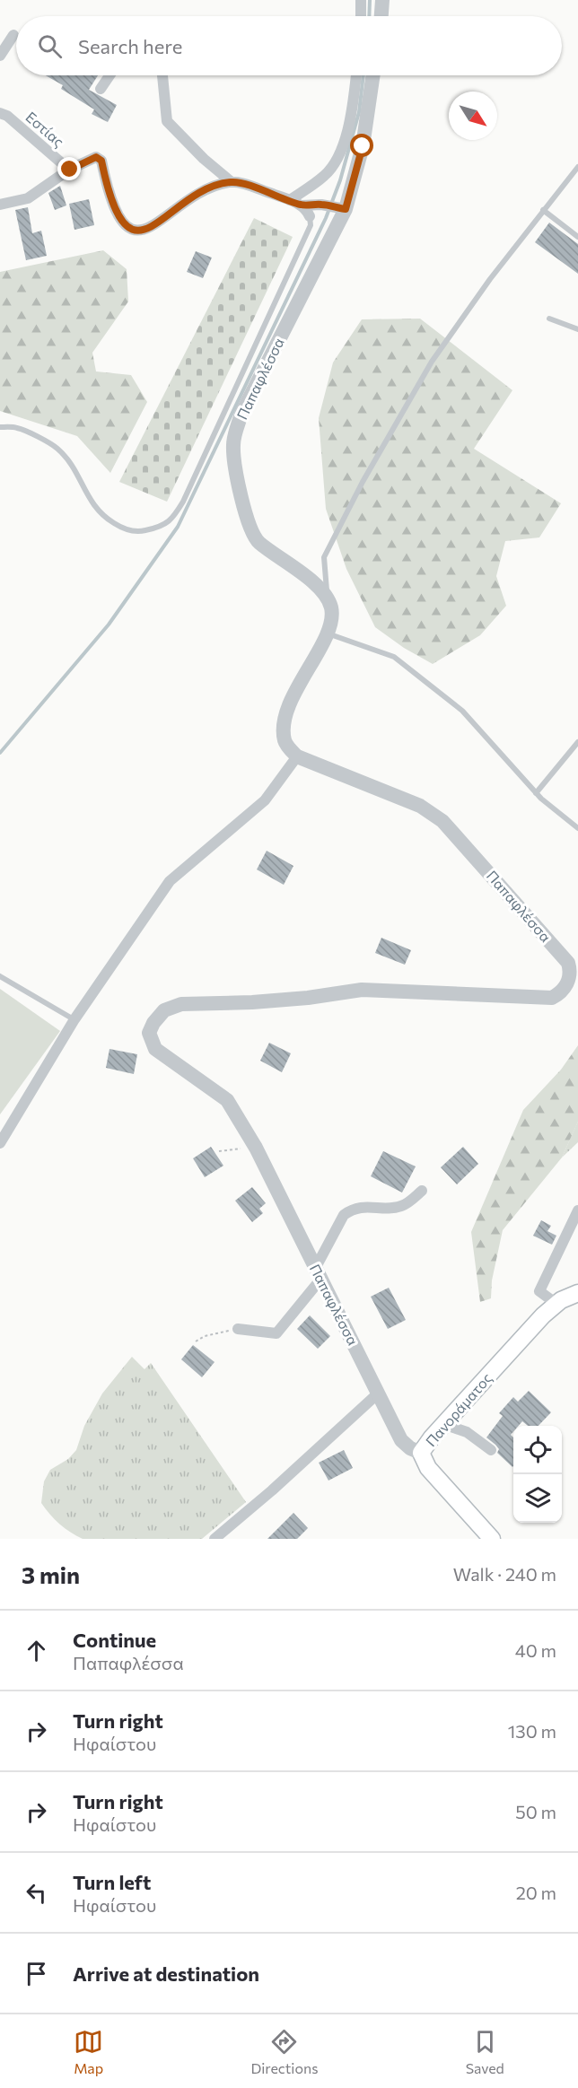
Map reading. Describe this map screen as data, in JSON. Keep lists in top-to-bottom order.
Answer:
{
  "streets": {
    "main road": ["Πανοράματος"],
    "street": ["Εστίας", "Παπαφλέσσα"]
  },
  "crossings": [
    ["Παπαφλέσσα", "Πανοράματος"]
  ],
  "north": "bottom right",
  "page": {
    "search": "Search here",
    "heading": ["3 min", "Walk · 240 m"],
    "list": [
      ["Continue", "Παπαφλέσσα", "40 m"],
      ["Turn right", "Ηφαίστου", "130 m"],
      ["Turn right", "Ηφαίστου", "50 m"],
      ["Turn left", "Ηφαίστου", "20 m"],
      "Arrive at destination"
    ],
    "nav": ["Map", "Directions", "Saved"]
  }
}
